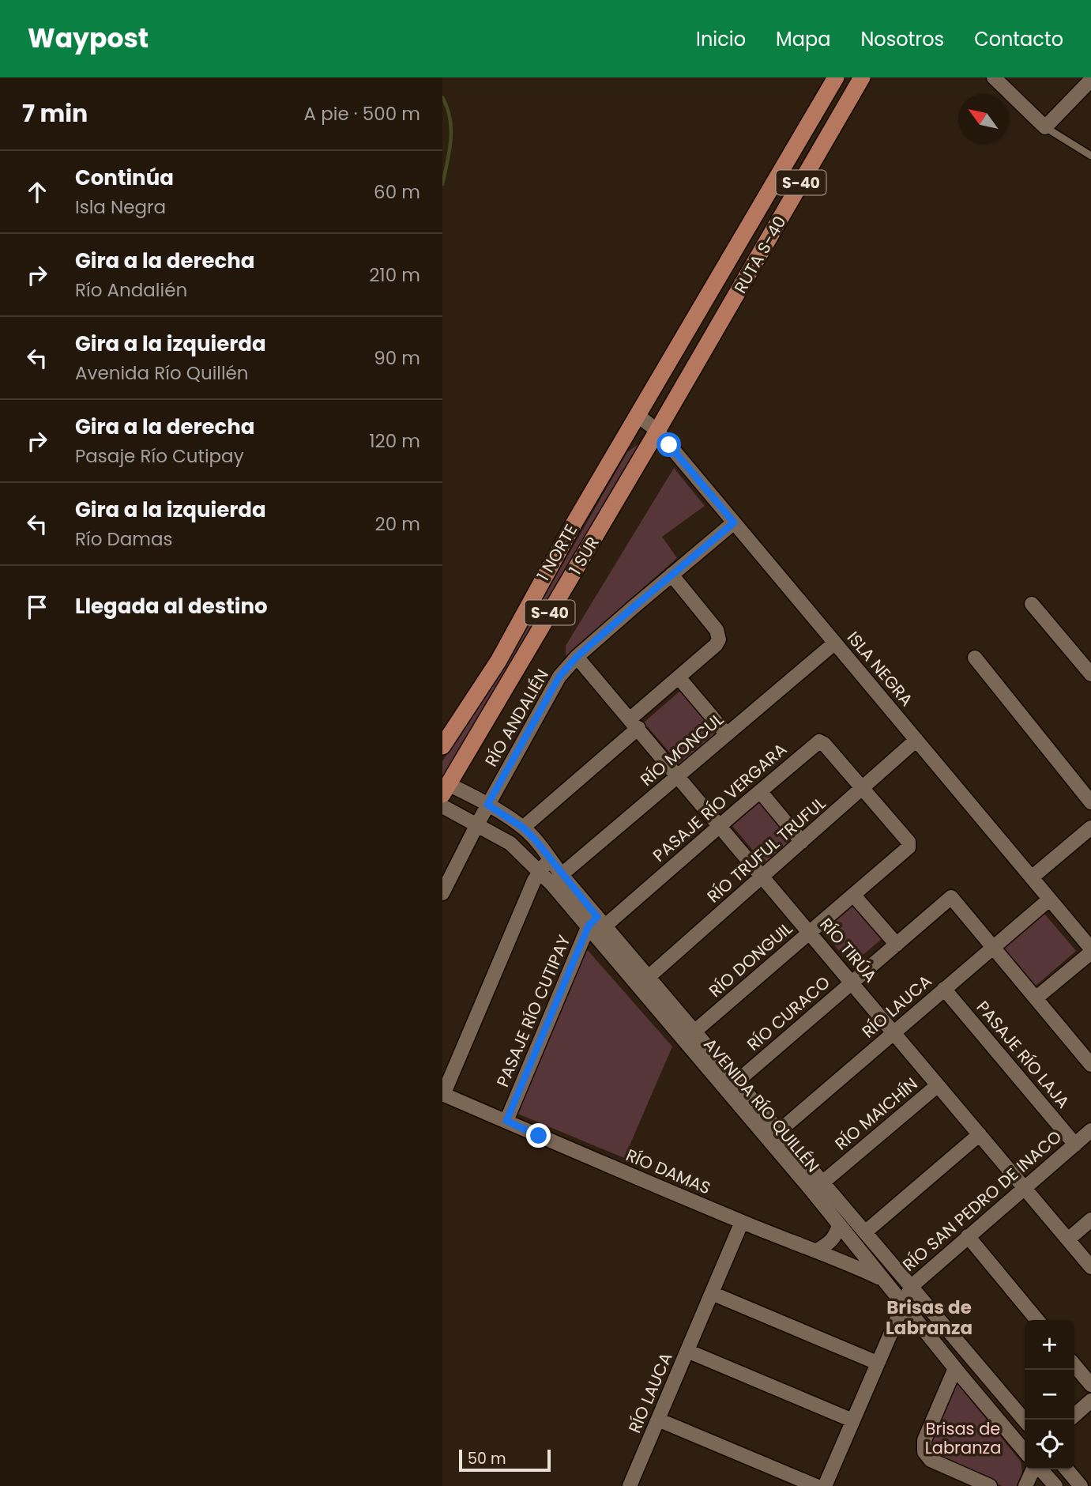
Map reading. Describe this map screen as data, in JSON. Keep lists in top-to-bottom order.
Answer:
{
  "streets": {
    "main road": [
      "S-40",
      "RUTA S-40",
      "1 NORTE",
      "1 SUR"
    ],
    "street": [
      "ISLA NEGRA",
      "RÍO ANDALIÉN",
      "RÍO MONCUL",
      "PASAJE RÍO VERGARA",
      "RÍO TRUFUL TRUFUL",
      "RÍO TIRÚA",
      "RÍO DONGUIL",
      "RÍO LAUCA",
      "PASAJE RÍO CUTIPAY",
      "RÍO CURACO",
      "PASAJE RÍO LAJA",
      "AVENIDA RÍO QUILLÉN",
      "RÍO MAICHÍN",
      "RÍO DAMAS",
      "RÍO SAN PEDRO DE INACO"
    ]
  },
  "crossings": [
    ["RUTA S-40", "1 NORTE"],
    ["RUTA S-40", "1 SUR"],
    ["RUTA S-40", "ISLA NEGRA"],
    ["1 NORTE", "ISLA NEGRA"],
    ["1 SUR", "ISLA NEGRA"],
    ["1 SUR", "AVENIDA RÍO QUILLÉN"],
    ["ISLA NEGRA", "RÍO ANDALIÉN"],
    ["ISLA NEGRA", "RÍO MONCUL"],
    ["ISLA NEGRA", "RÍO TRUFUL TRUFUL"],
    ["ISLA NEGRA", "RÍO LAUCA"],
    ["RÍO ANDALIÉN", "RÍO TIRÚA"],
    ["RÍO ANDALIÉN", "AVENIDA RÍO QUILLÉN"],
    ["RÍO MONCUL", "RÍO TIRÚA"],
    ["RÍO MONCUL", "AVENIDA RÍO QUILLÉN"],
    ["PASAJE RÍO VERGARA", "RÍO TRUFUL TRUFUL"],
    ["PASAJE RÍO VERGARA", "RÍO TIRÚA"],
    ["PASAJE RÍO VERGARA", "RÍO DONGUIL"],
    ["PASAJE RÍO VERGARA", "PASAJE RÍO CUTIPAY"],
    ["PASAJE RÍO VERGARA", "AVENIDA RÍO QUILLÉN"],
    ["RÍO TRUFUL TRUFUL", "RÍO TIRÚA"],
    ["RÍO TRUFUL TRUFUL", "RÍO DONGUIL"],
    ["RÍO TRUFUL TRUFUL", "AVENIDA RÍO QUILLÉN"],
    ["RÍO TIRÚA", "RÍO DONGUIL"],
    ["RÍO TIRÚA", "RÍO LAUCA"],
    ["RÍO TIRÚA", "RÍO CURACO"],
    ["RÍO TIRÚA", "RÍO MAICHÍN"],
    ["RÍO TIRÚA", "RÍO SAN PEDRO DE INACO"],
    ["RÍO DONGUIL", "AVENIDA RÍO QUILLÉN"],
    ["RÍO LAUCA", "RÍO CURACO"],
    ["RÍO LAUCA", "PASAJE RÍO LAJA"],
    ["RÍO LAUCA", "AVENIDA RÍO QUILLÉN"],
    ["RÍO LAUCA", "RÍO DAMAS"],
    ["PASAJE RÍO CUTIPAY", "AVENIDA RÍO QUILLÉN"],
    ["PASAJE RÍO CUTIPAY", "RÍO DAMAS"],
    ["RÍO CURACO", "AVENIDA RÍO QUILLÉN"],
    ["PASAJE RÍO LAJA", "RÍO SAN PEDRO DE INACO"],
    ["AVENIDA RÍO QUILLÉN", "RÍO MAICHÍN"],
    ["AVENIDA RÍO QUILLÉN", "RÍO DAMAS"],
    ["AVENIDA RÍO QUILLÉN", "RÍO SAN PEDRO DE INACO"]
  ],
  "districts": ["Brisas de Labranza"],
  "parks": ["Brisas de Labranza"],
  "scale_bar": "50 m",
  "north": "top left",
  "page": {
    "header": "Waypost",
    "nav": [
      "Inicio",
      "Mapa",
      "Nosotros",
      "Contacto"
    ],
    "heading": ["7 min", "A pie · 500 m"],
    "list": [
      ["Continúa", "Isla Negra", "60 m"],
      ["Gira a la derecha", "Río Andalién", "210 m"],
      ["Gira a la izquierda", "Avenida Río Quillén", "90 m"],
      ["Gira a la derecha", "Pasaje Río Cutipay", "120 m"],
      ["Gira a la izquierda", "Río Damas", "20 m"],
      "Llegada al destino"
    ],
    "map_buttons": ["+", "−"],
    "scale": "50 m"
  }
}
